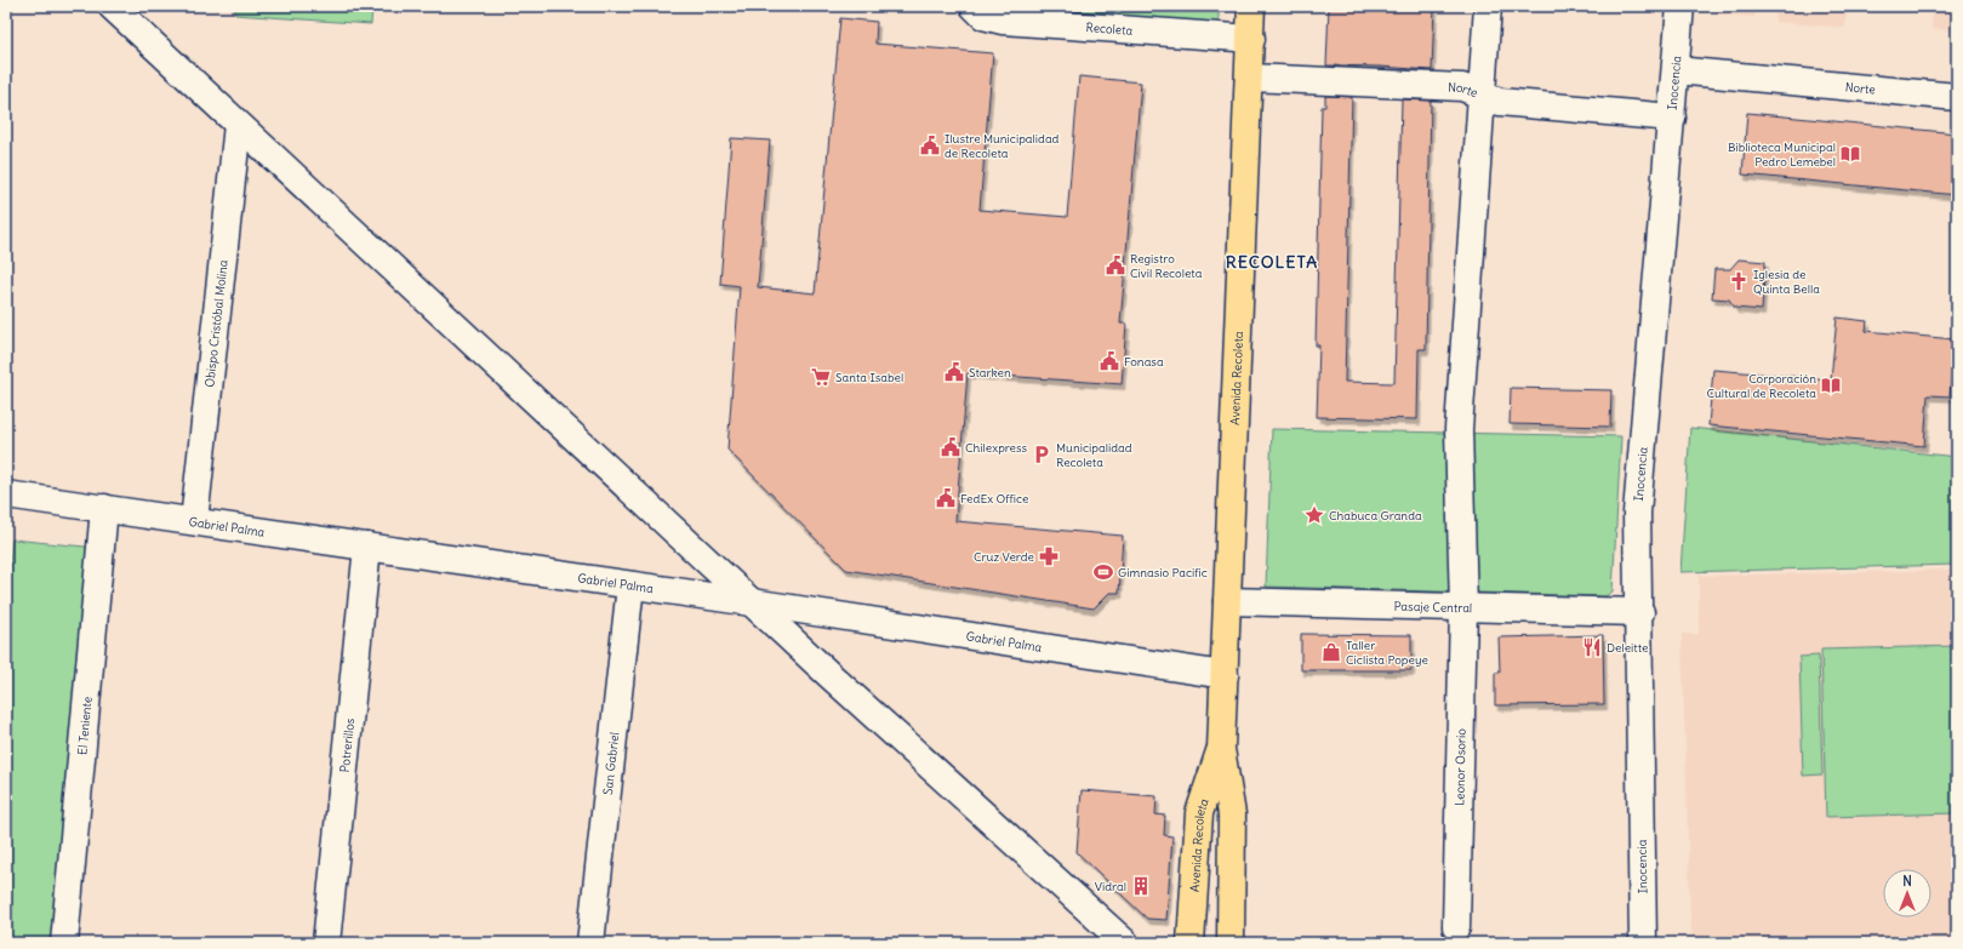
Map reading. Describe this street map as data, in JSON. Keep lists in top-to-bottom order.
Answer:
{
  "streets": {
    "main road": ["Avenida Recoleta"],
    "street": [
      "Recoleta",
      "Inocencia",
      "Norte",
      "Obispo Cristóbal Molina",
      "Gabriel Palma",
      "Pasaje Central",
      "El Teniente",
      "Potrerillos",
      "San Gabriel",
      "Leonor Osorio"
    ]
  },
  "crossings": [
    ["Recoleta", "Avenida Recoleta"],
    ["Inocencia", "Norte"],
    ["Inocencia", "Pasaje Central"],
    ["Norte", "Avenida Recoleta"],
    ["Norte", "Leonor Osorio"],
    ["Obispo Cristóbal Molina", "Gabriel Palma"],
    ["Avenida Recoleta", "Gabriel Palma"],
    ["Avenida Recoleta", "Pasaje Central"],
    ["Gabriel Palma", "El Teniente"],
    ["Gabriel Palma", "Potrerillos"],
    ["Gabriel Palma", "San Gabriel"],
    ["Pasaje Central", "Leonor Osorio"]
  ],
  "districts": ["RECOLETA"],
  "places": {
    "public building": [
      "Ilustre Municipalidad de Recoleta",
      "Registro Civil Recoleta",
      "Fonasa",
      "Starken",
      "Chilexpress",
      "FedEx Office"
    ],
    "library": ["Biblioteca Municipal Pedro Lemebel", "Corporación Cultural de Recoleta"],
    "church": ["Iglesia de Quinta Bella"],
    "supermarket": ["Santa Isabel"],
    "parking": ["Municipalidad Recoleta"],
    "place": ["Chabuca Granda"],
    "pharmacy": ["Cruz Verde"],
    "sports": ["Gimnasio Pacific"],
    "restaurant": ["Deleitte"],
    "shop": ["Taller Ciclista Popeye"],
    "building": ["Vidral"]
  },
  "north": "top"
}
